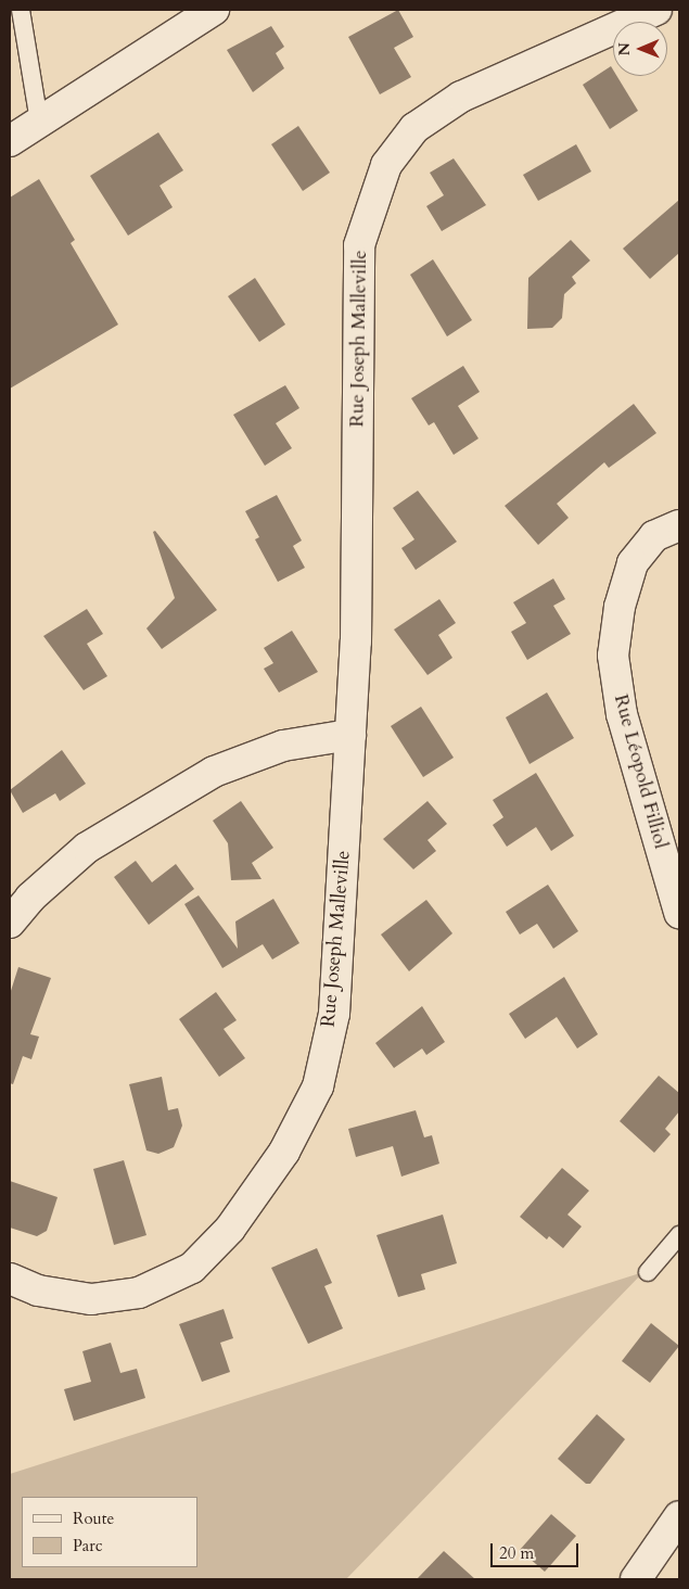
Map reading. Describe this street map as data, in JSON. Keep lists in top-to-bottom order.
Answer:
{
  "streets": {
    "street": ["Rue Joseph Malleville", "Rue Léopold Filliol"]
  },
  "legend": ["Route", "Parc"],
  "scale_bar": "20 m",
  "north": "left"
}
